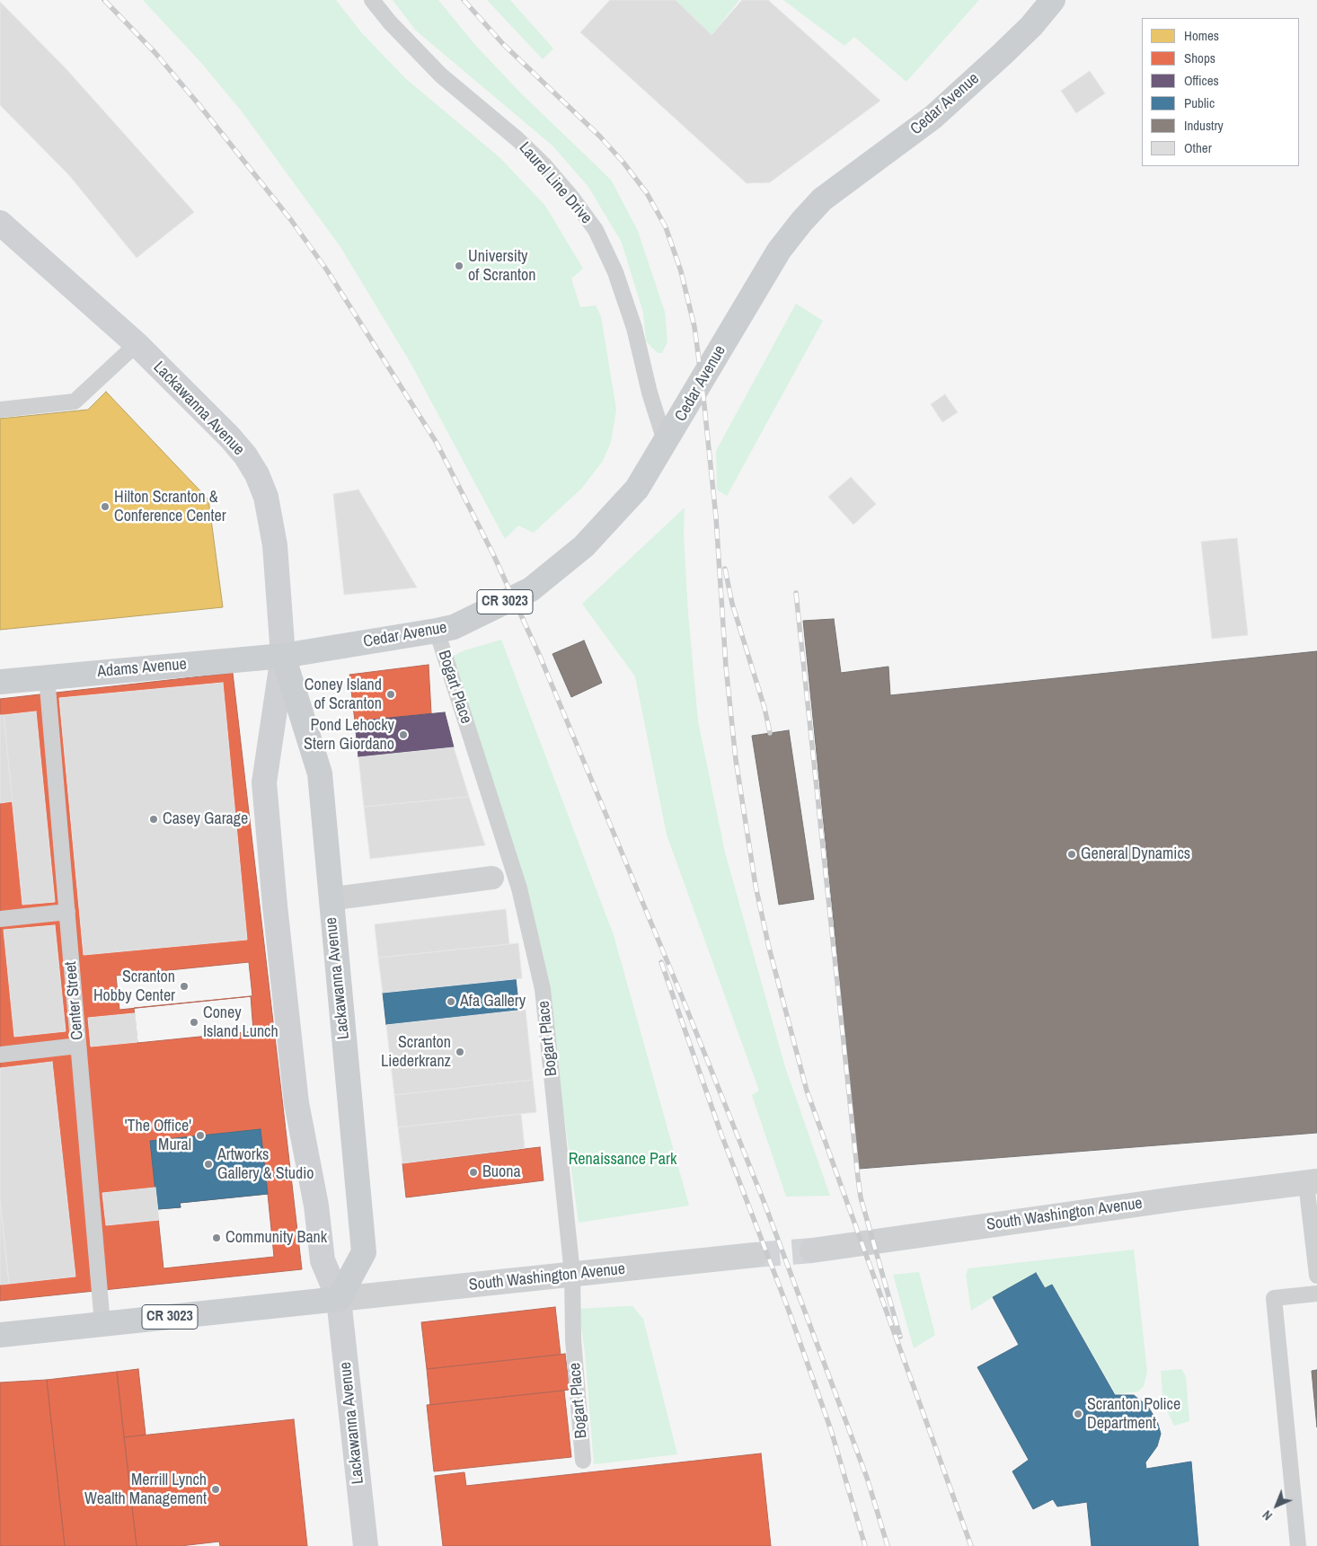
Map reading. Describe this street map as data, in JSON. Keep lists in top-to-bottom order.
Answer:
{
  "streets": {
    "main road": [
      "Cedar Avenue",
      "Lackawanna Avenue",
      "CR 3023",
      "Adams Avenue"
    ],
    "street": ["South Washington Avenue"],
    "lane": ["Laurel Line Drive", "Bogart Place", "Center Street"]
  },
  "crossings": [
    ["Cedar Avenue", "Laurel Line Drive"],
    ["Cedar Avenue", "Lackawanna Avenue"],
    ["Cedar Avenue", "Adams Avenue"],
    ["Cedar Avenue", "Bogart Place"],
    ["Lackawanna Avenue", "CR 3023"],
    ["Lackawanna Avenue", "Adams Avenue"],
    ["Lackawanna Avenue", "South Washington Avenue"],
    ["CR 3023", "Center Street"],
    ["CR 3023", "South Washington Avenue"],
    ["Adams Avenue", "Center Street"],
    ["Bogart Place", "South Washington Avenue"]
  ],
  "parks": ["Renaissance Park"],
  "places": [
    "University of Scranton",
    "Hilton Scranton & Conference Center",
    "Coney Island of Scranton",
    "Pond Lehocky Stern Giordano",
    "Casey Garage",
    "General Dynamics",
    "Scranton Hobby Center",
    "Afa Gallery",
    "Coney Island Lunch",
    "Scranton Liederkranz",
    "'The Office' Mural",
    "Artworks Gallery & Studio",
    "Buona",
    "Community Bank",
    "Scranton Police Department",
    "Merrill Lynch Wealth Management"
  ],
  "legend": [
    "Homes",
    "Shops",
    "Offices",
    "Public",
    "Industry",
    "Other"
  ],
  "north": "bottom left"
}
